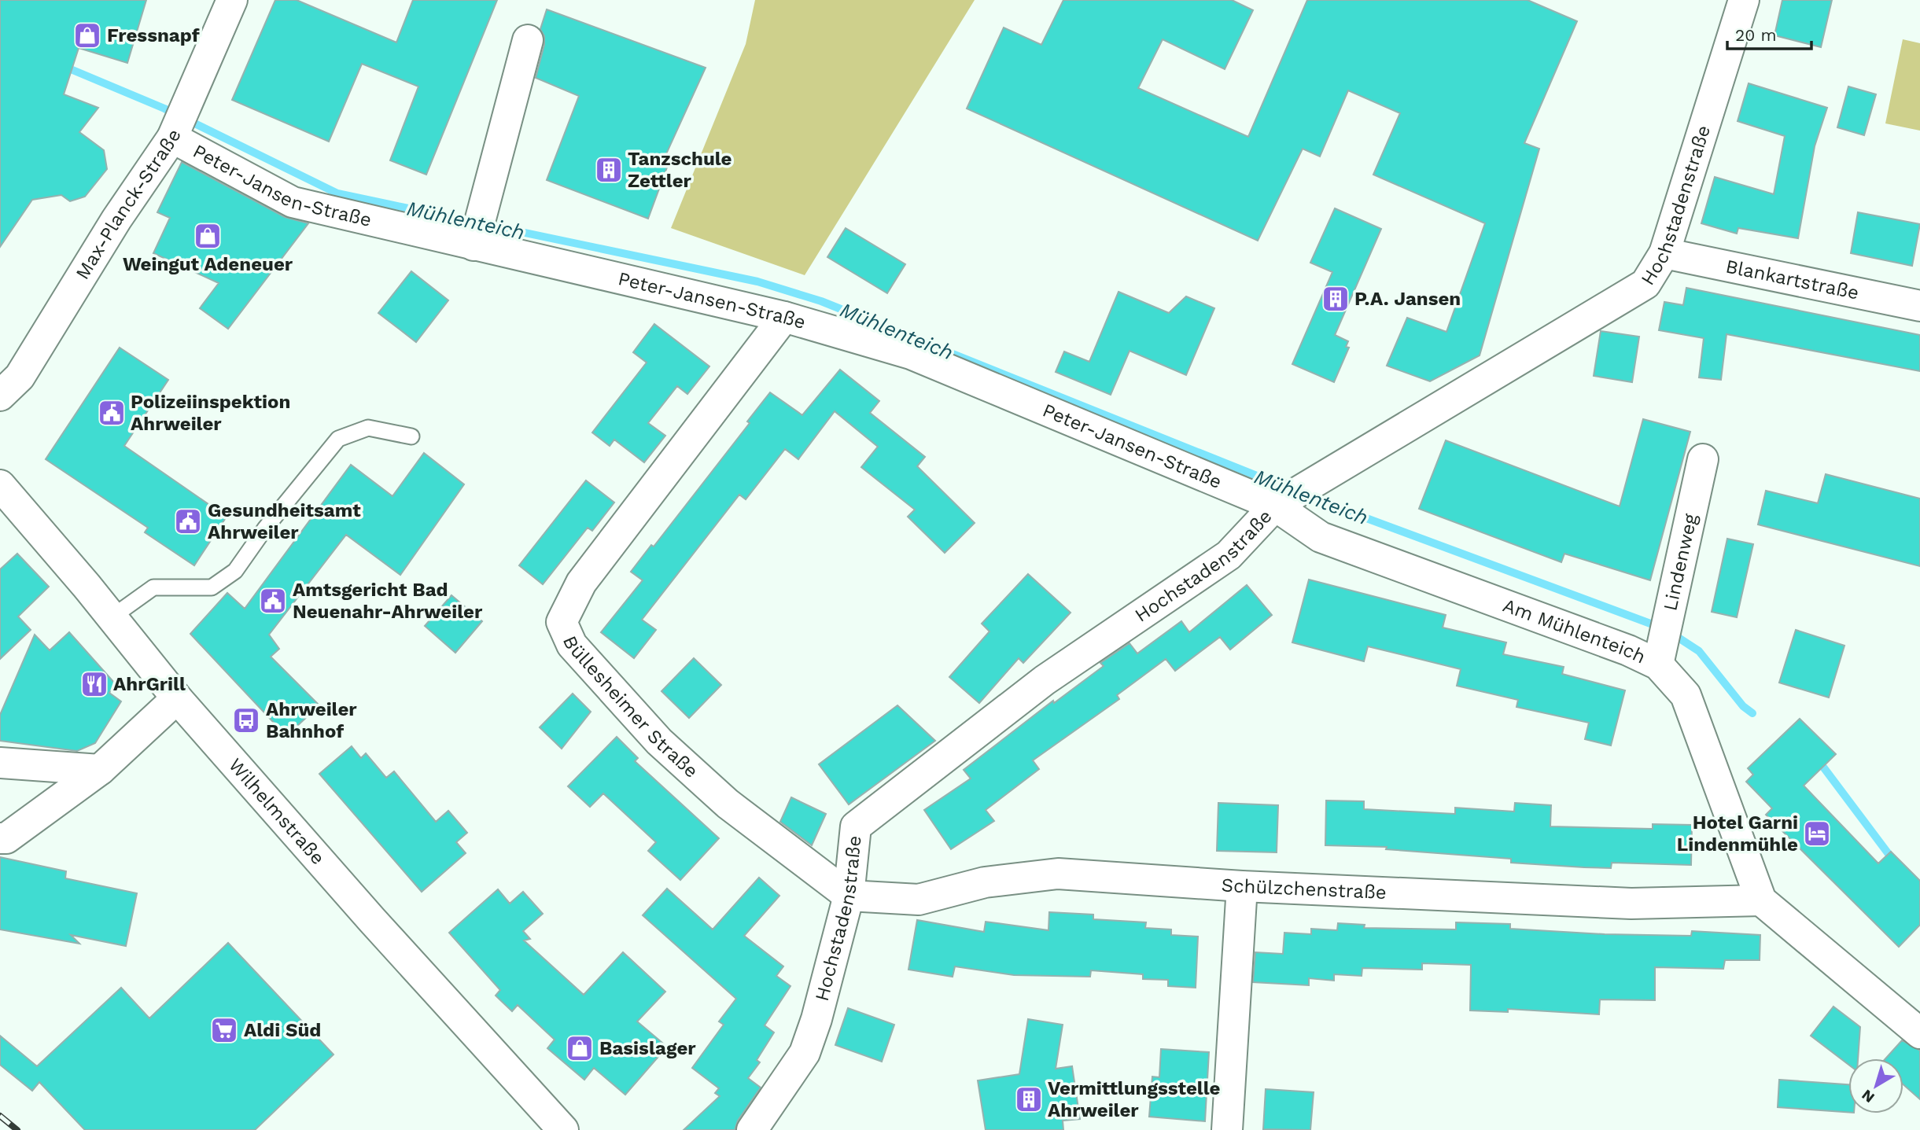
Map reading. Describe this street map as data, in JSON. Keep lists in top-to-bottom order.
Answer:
{
  "streets": {
    "street": [
      "Peter-Jansen-Straße",
      "Hochstadenstraße",
      "Max-Planck-Straße",
      "Blankartstraße",
      "Lindenweg",
      "Am Mühlenteich",
      "Büllesheimer Straße",
      "Wilhelmstraße",
      "Schülzchenstraße"
    ]
  },
  "crossings": [
    ["Peter-Jansen-Straße", "Hochstadenstraße"],
    ["Peter-Jansen-Straße", "Max-Planck-Straße"],
    ["Peter-Jansen-Straße", "Am Mühlenteich"],
    ["Peter-Jansen-Straße", "Büllesheimer Straße"],
    ["Hochstadenstraße", "Blankartstraße"],
    ["Hochstadenstraße", "Am Mühlenteich"],
    ["Hochstadenstraße", "Büllesheimer Straße"],
    ["Hochstadenstraße", "Schülzchenstraße"],
    ["Lindenweg", "Am Mühlenteich"],
    ["Am Mühlenteich", "Schülzchenstraße"],
    ["Büllesheimer Straße", "Schülzchenstraße"]
  ],
  "water": ["Mühlenteich"],
  "places": {
    "shop": ["Fressnapf", "Weingut Adeneuer", "Basislager"],
    "building": ["Tanzschule Zettler", "P.A. Jansen", "Vermittlungsstelle Ahrweiler"],
    "public building": ["Polizeiinspektion Ahrweiler", "Gesundheitsamt Ahrweiler", "Amtsgericht Bad Neuenahr-Ahrweiler"],
    "restaurant": ["AhrGrill"],
    "bus stop": ["Ahrweiler Bahnhof"],
    "hotel": ["Hotel Garni Lindenmühle"],
    "supermarket": ["Aldi Süd"]
  },
  "scale_bar": "20 m",
  "north": "bottom left"
}
